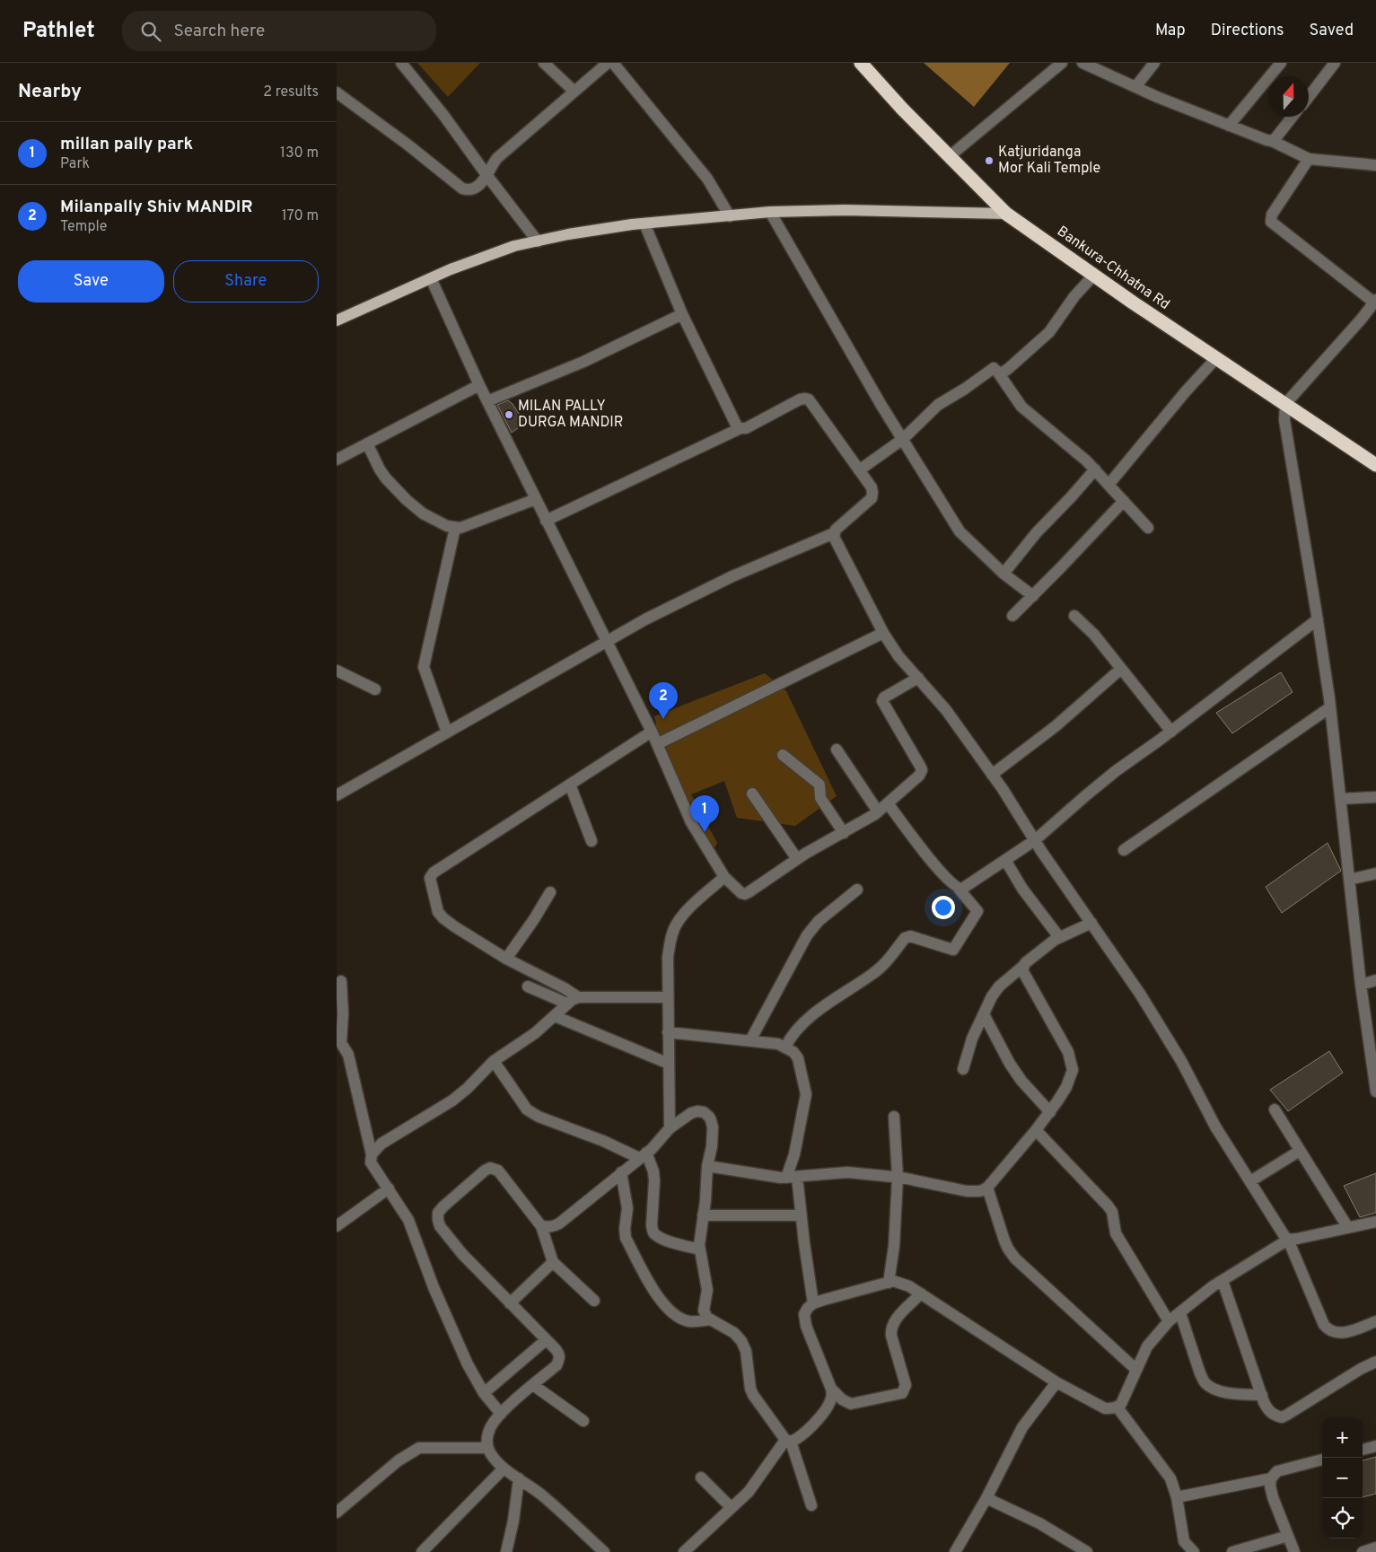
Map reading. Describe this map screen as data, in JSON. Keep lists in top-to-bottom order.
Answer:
{
  "streets": {
    "highway": ["Bankura-Chhatna Rd"]
  },
  "places": ["Katjuridanga Mor Kali Temple", "MILAN PALLY DURGA MANDIR"],
  "north": "top",
  "page": {
    "header": "Pathlet",
    "search": "Search here",
    "nav": ["Map", "Directions", "Saved"],
    "heading": ["Nearby", "2 results"],
    "list": [
      {
        "mark": "1",
        "name": "millan pally park",
        "note": "Park",
        "value": "130 m"
      },
      {
        "mark": "2",
        "name": "Milanpally Shiv MANDIR",
        "note": "Temple",
        "value": "170 m"
      }
    ],
    "buttons": ["Save", "Share"],
    "pins": ["2", "1"],
    "map_buttons": ["+", "−"]
  }
}
